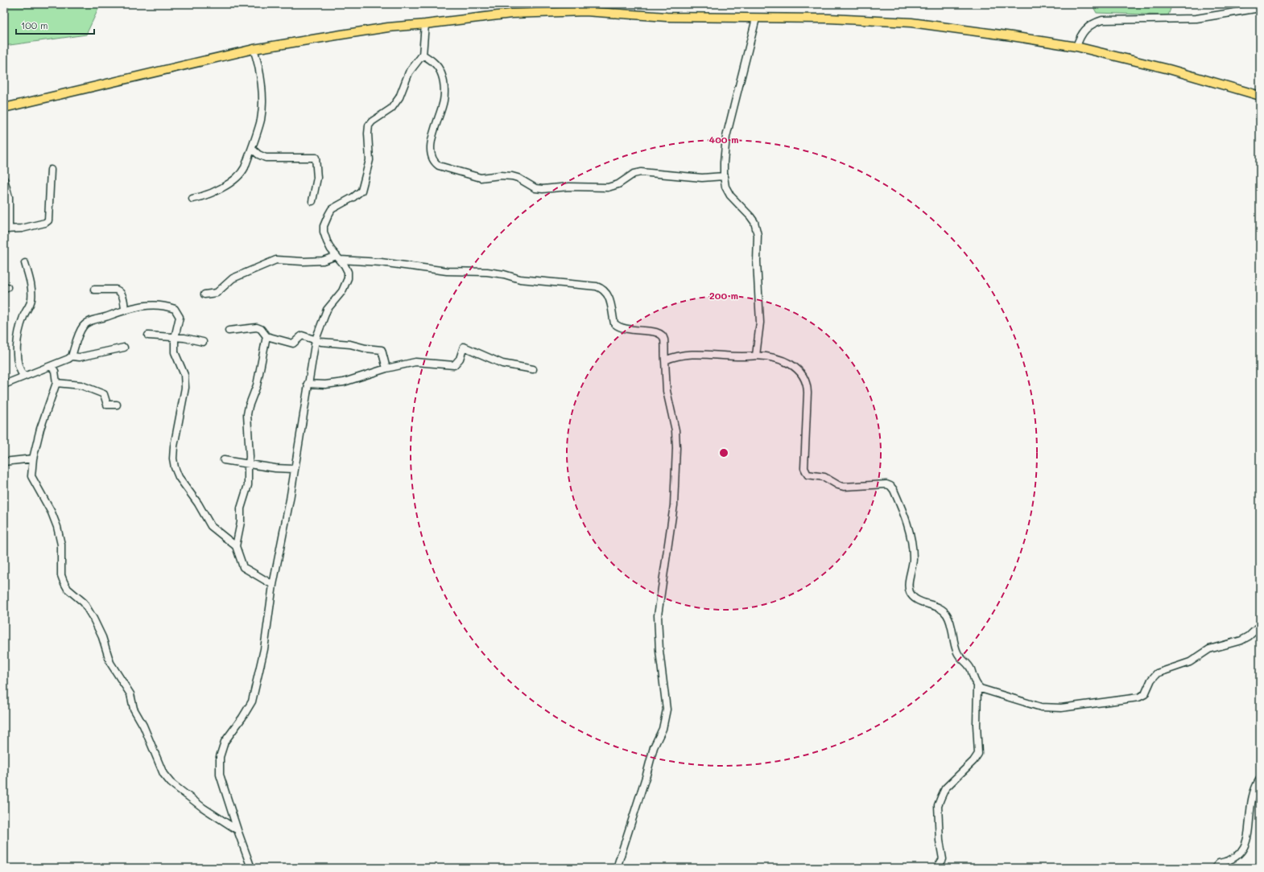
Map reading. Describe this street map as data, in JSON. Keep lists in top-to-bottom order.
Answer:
{
  "scale_bar": "100 m",
  "rings": ["400 m", "200 m"]
}
